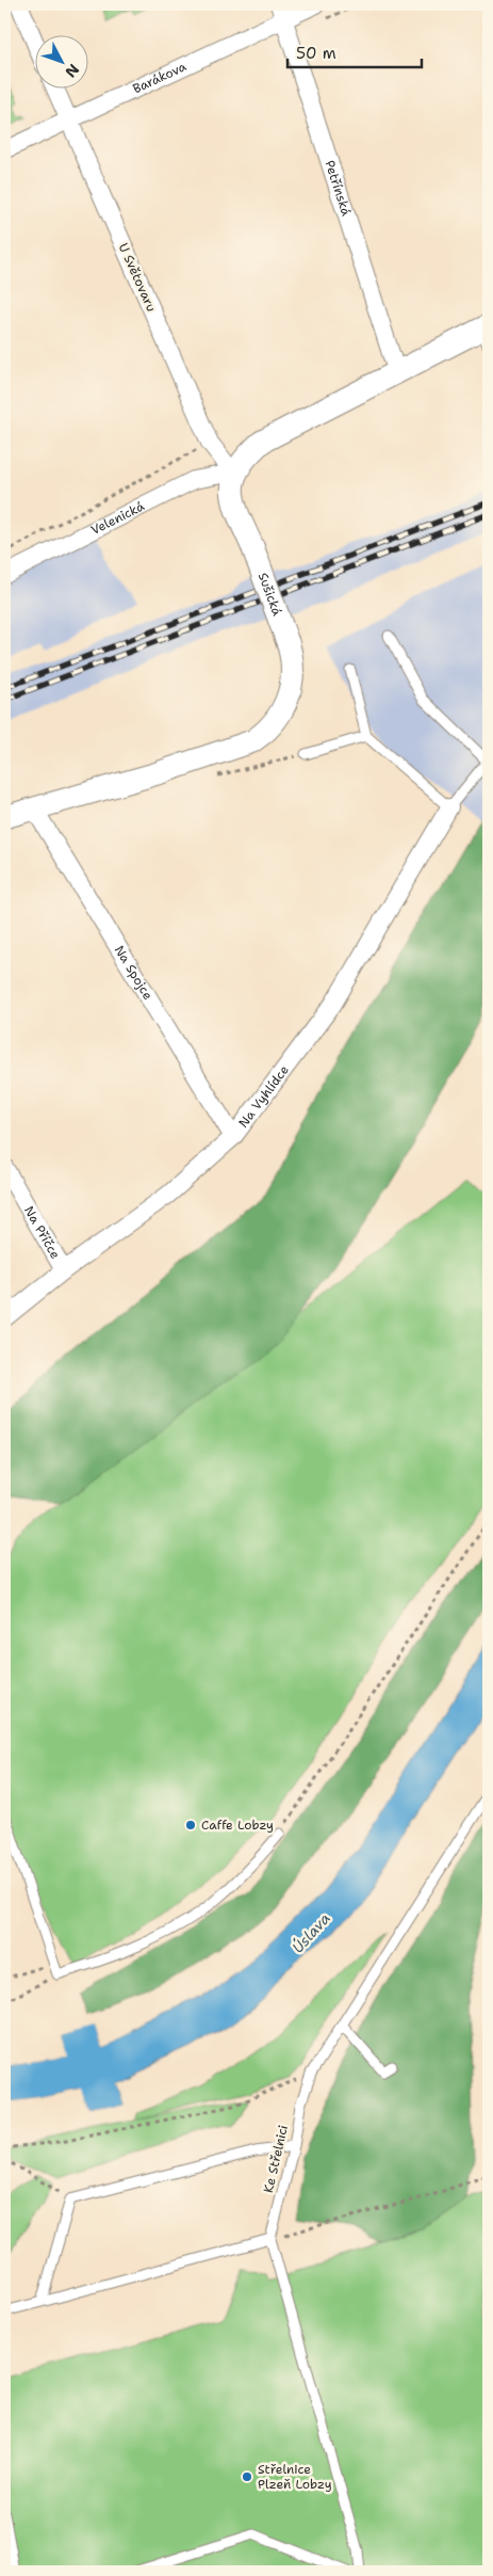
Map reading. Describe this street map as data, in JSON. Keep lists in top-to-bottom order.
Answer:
{
  "streets": {
    "street": [
      "Barákova",
      "Petřínská",
      "U Světovaru",
      "Velenická",
      "Sušická",
      "Na Spojce",
      "Na Vyhlídce",
      "Na Příčce"
    ],
    "lane": ["Ke Střelnici"]
  },
  "crossings": [
    ["Barákova", "Petřínská"],
    ["Barákova", "U Světovaru"],
    ["U Světovaru", "Velenická"],
    ["U Světovaru", "Sušická"],
    ["Velenická", "Sušická"],
    ["Sušická", "Na Spojce"],
    ["Na Spojce", "Na Vyhlídce"],
    ["Na Vyhlídce", "Na Příčce"]
  ],
  "water": ["Úslava"],
  "places": ["Caffe Lobzy", "Střelnice Plzeň Lobzy"],
  "scale_bar": "50 m",
  "north": "bottom right"
}
